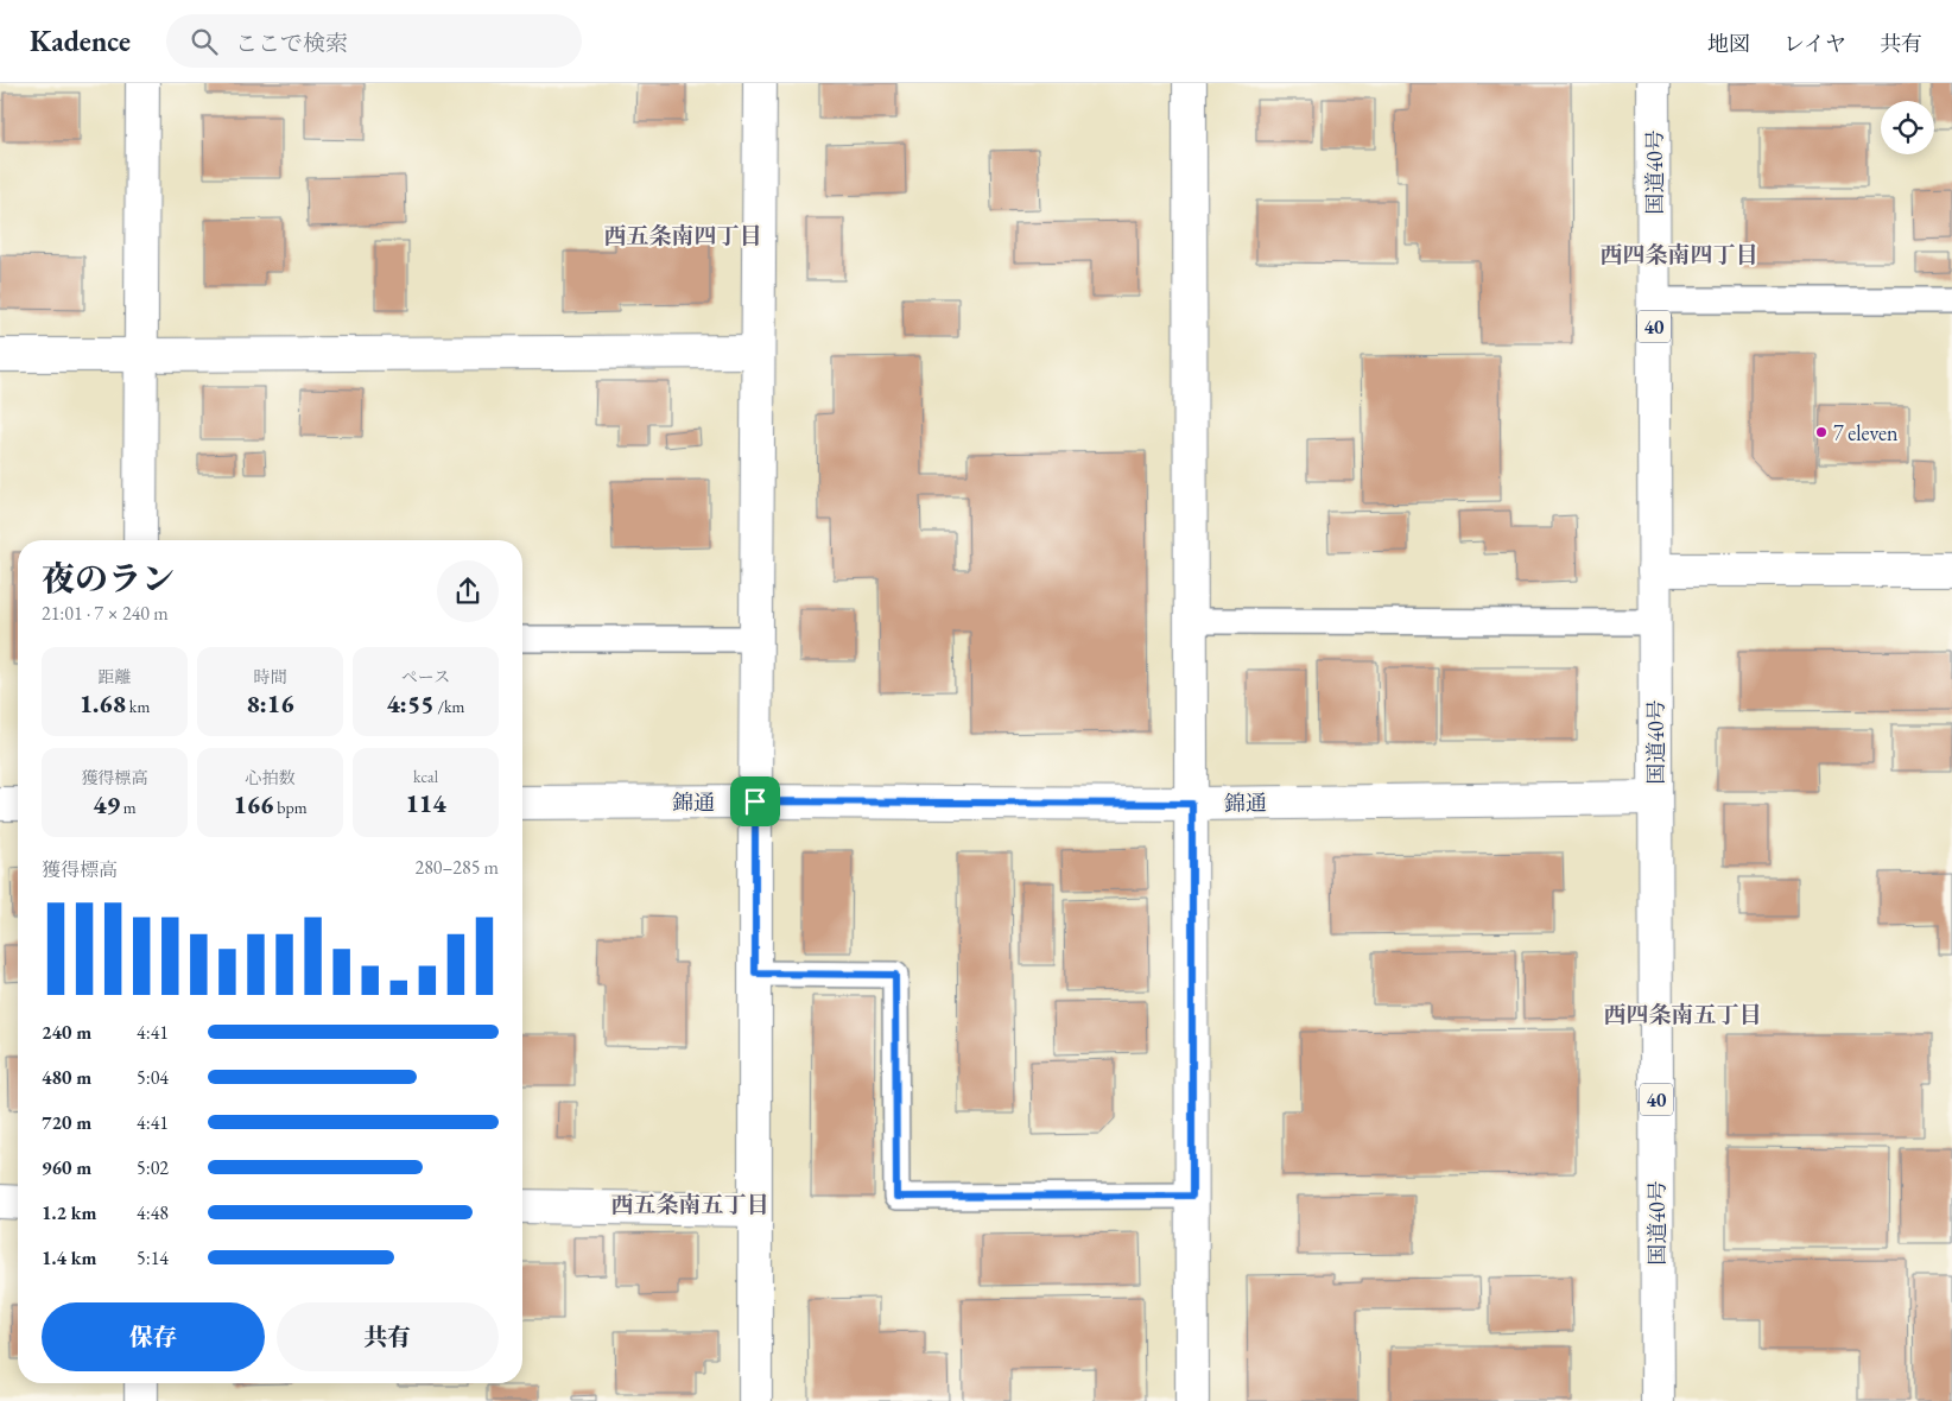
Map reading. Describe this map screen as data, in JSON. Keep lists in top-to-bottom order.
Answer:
{
  "streets": {
    "main road": ["国道40号", "40", "錦通"]
  },
  "crossings": [
    ["国道40号", "錦通"]
  ],
  "districts": [
    "西五条南四丁目",
    "西四条南四丁目",
    "西四条南五丁目",
    "西五条南五丁目"
  ],
  "places": ["7 eleven"],
  "page": {
    "header": "Kadence",
    "search": "ここで検索",
    "nav": ["地図", "レイヤ", "共有"],
    "heading": ["夜のラン", "21:01 · 7 × 240 m"],
    "stats": [
      ["距離", "1.68 km"],
      ["時間", "8:16"],
      ["ペース", "4:55 /km"],
      ["獲得標高", "49 m"],
      ["心拍数", "166 bpm"],
      ["kcal", "114"]
    ],
    "chart": ["獲得標高", "280–285 m"],
    "list": [
      {
        "name": "240 m",
        "note": "4:41"
      },
      {
        "name": "480 m",
        "note": "5:04"
      },
      {
        "name": "720 m",
        "note": "4:41"
      },
      {
        "name": "960 m",
        "note": "5:02"
      },
      {
        "name": "1.2 km",
        "note": "4:48"
      },
      {
        "name": "1.4 km",
        "note": "5:14"
      }
    ],
    "buttons": ["保存", "共有"]
  }
}
